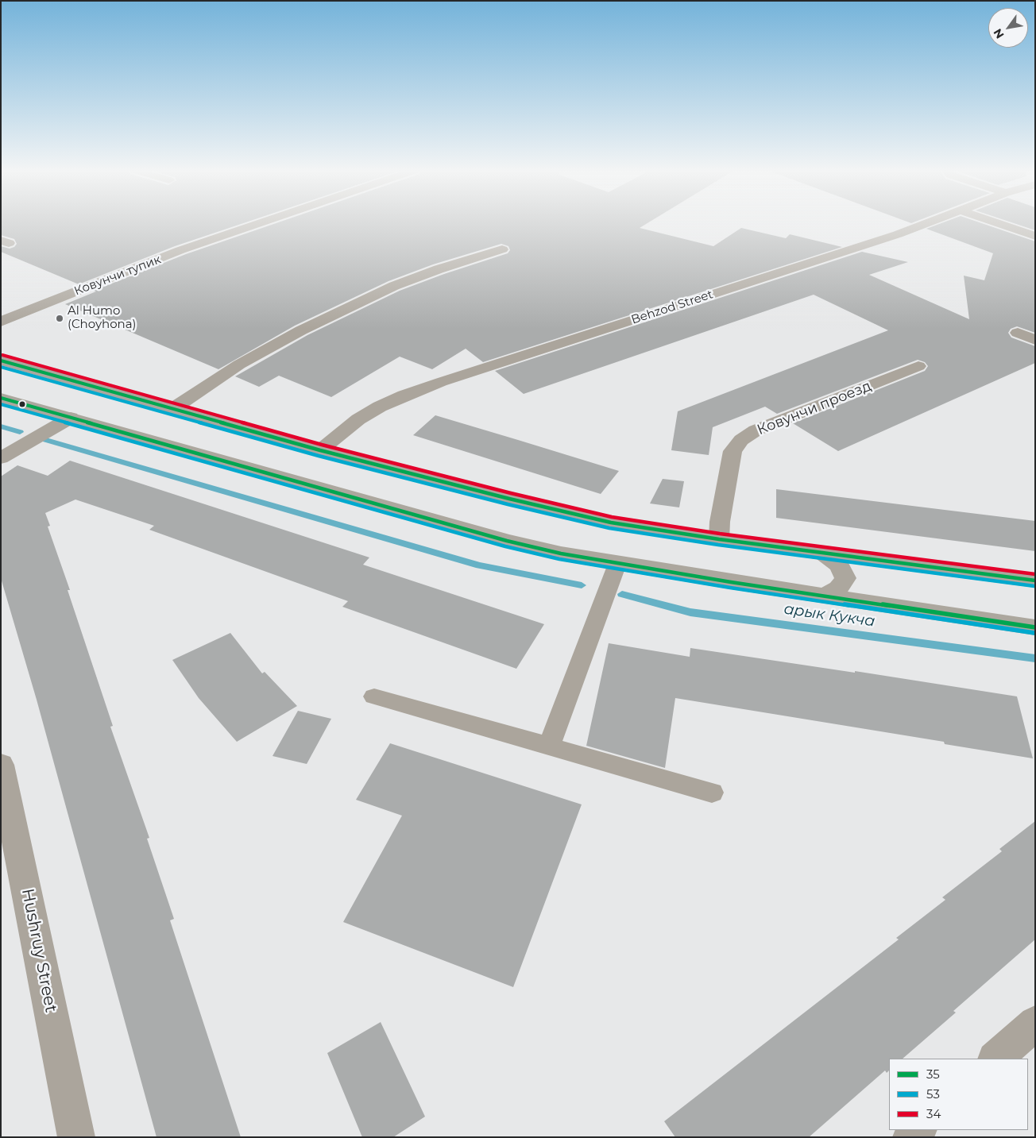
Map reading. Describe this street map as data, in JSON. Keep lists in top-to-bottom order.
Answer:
{
  "streets": {
    "street": [
      "Ковунчи тупик",
      "Behzod Street",
      "Ковунчи проезд",
      "Hushruy Street"
    ]
  },
  "water": ["арык Кукча"],
  "places": ["Al Humo (Choyhona)"],
  "lines": ["transit line 34", "transit line 35", "transit line 53"],
  "legend": ["35", "53", "34"],
  "north": "bottom left"
}
